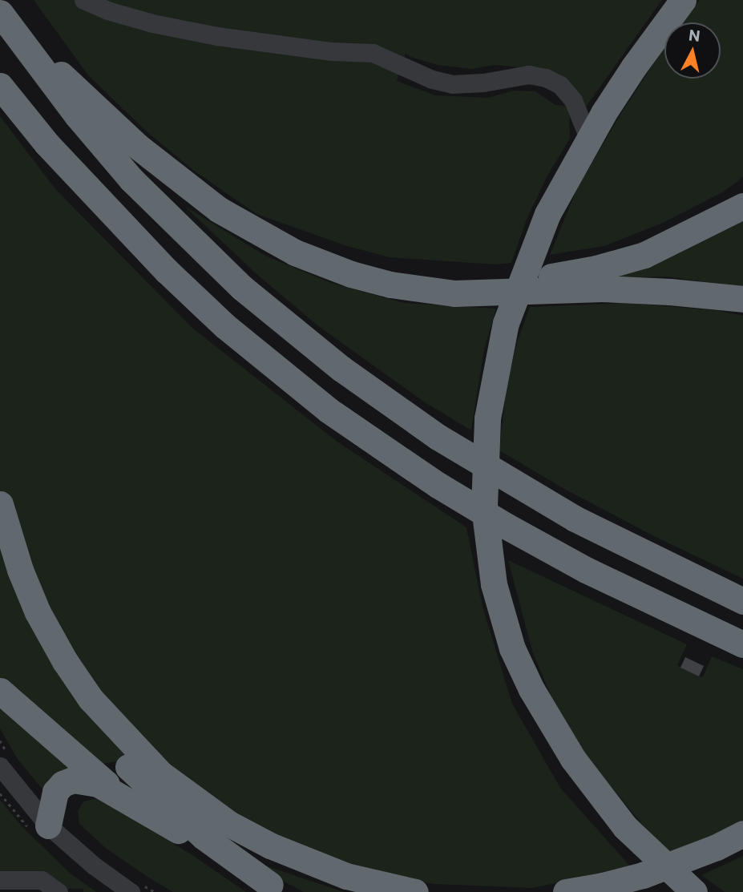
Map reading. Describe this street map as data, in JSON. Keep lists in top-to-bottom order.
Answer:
{
  "north": "top"
}
